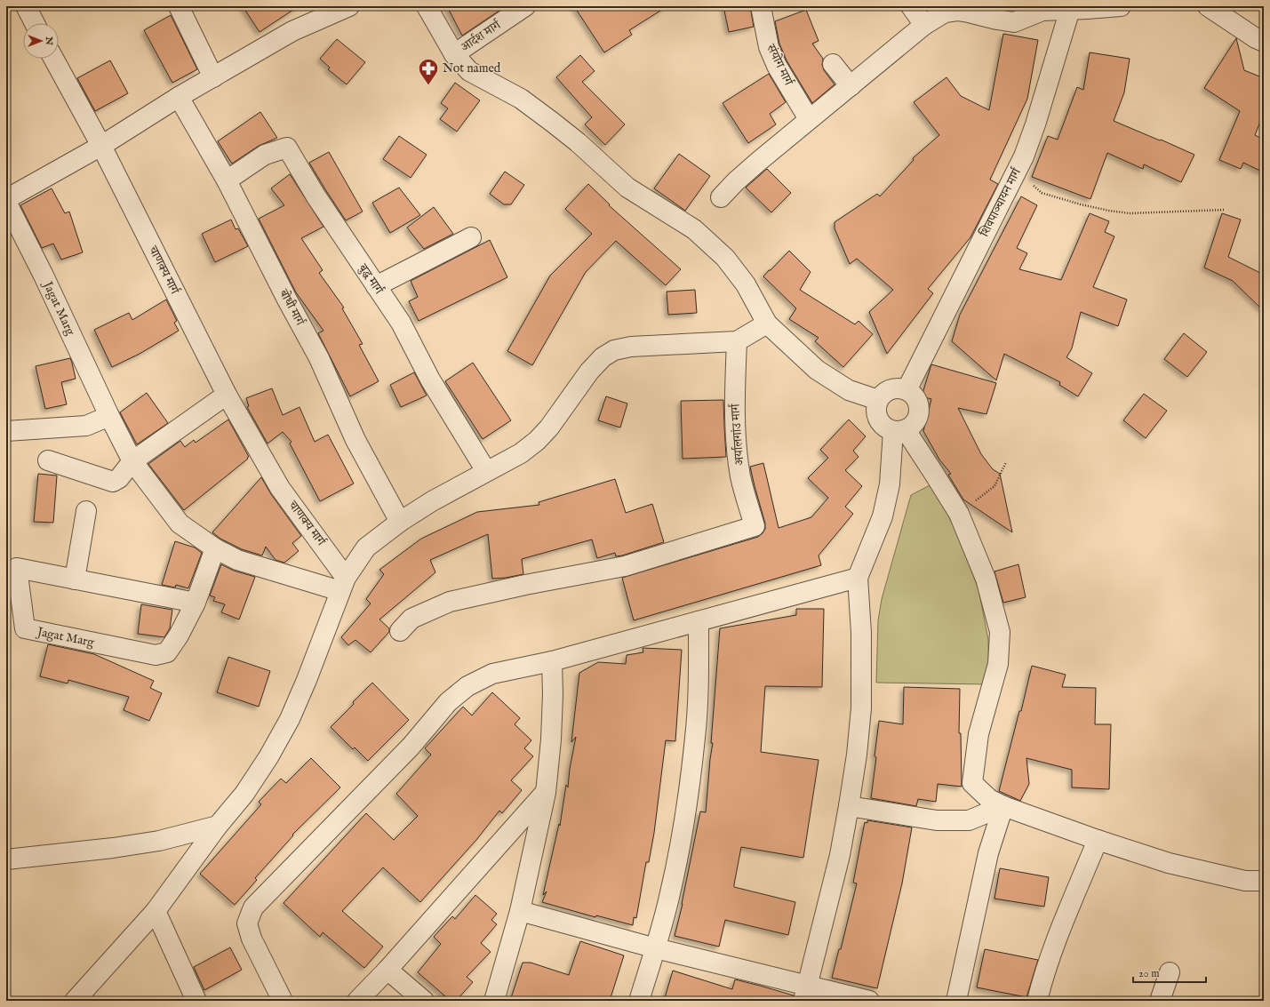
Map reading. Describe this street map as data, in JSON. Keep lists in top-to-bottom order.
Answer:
{
  "streets": {
    "street": [
      "आर्दश मार्ग",
      "संयोग मार्ग",
      "शिवपाञ्चायन मार्ग",
      "चाणक्य मार्ग",
      "बुद्ध मार्ग",
      "बोधी मार्ग",
      "Jagat Marg",
      "अर्यालगांउ मार्ग"
    ]
  },
  "crossings": [
    ["चाणक्य मार्ग", "Jagat Marg"],
    ["बुद्ध मार्ग", "बोधी मार्ग"]
  ],
  "places": {
    "pharmacy": ["Not named"]
  },
  "scale_bar": "20 m",
  "north": "right"
}
